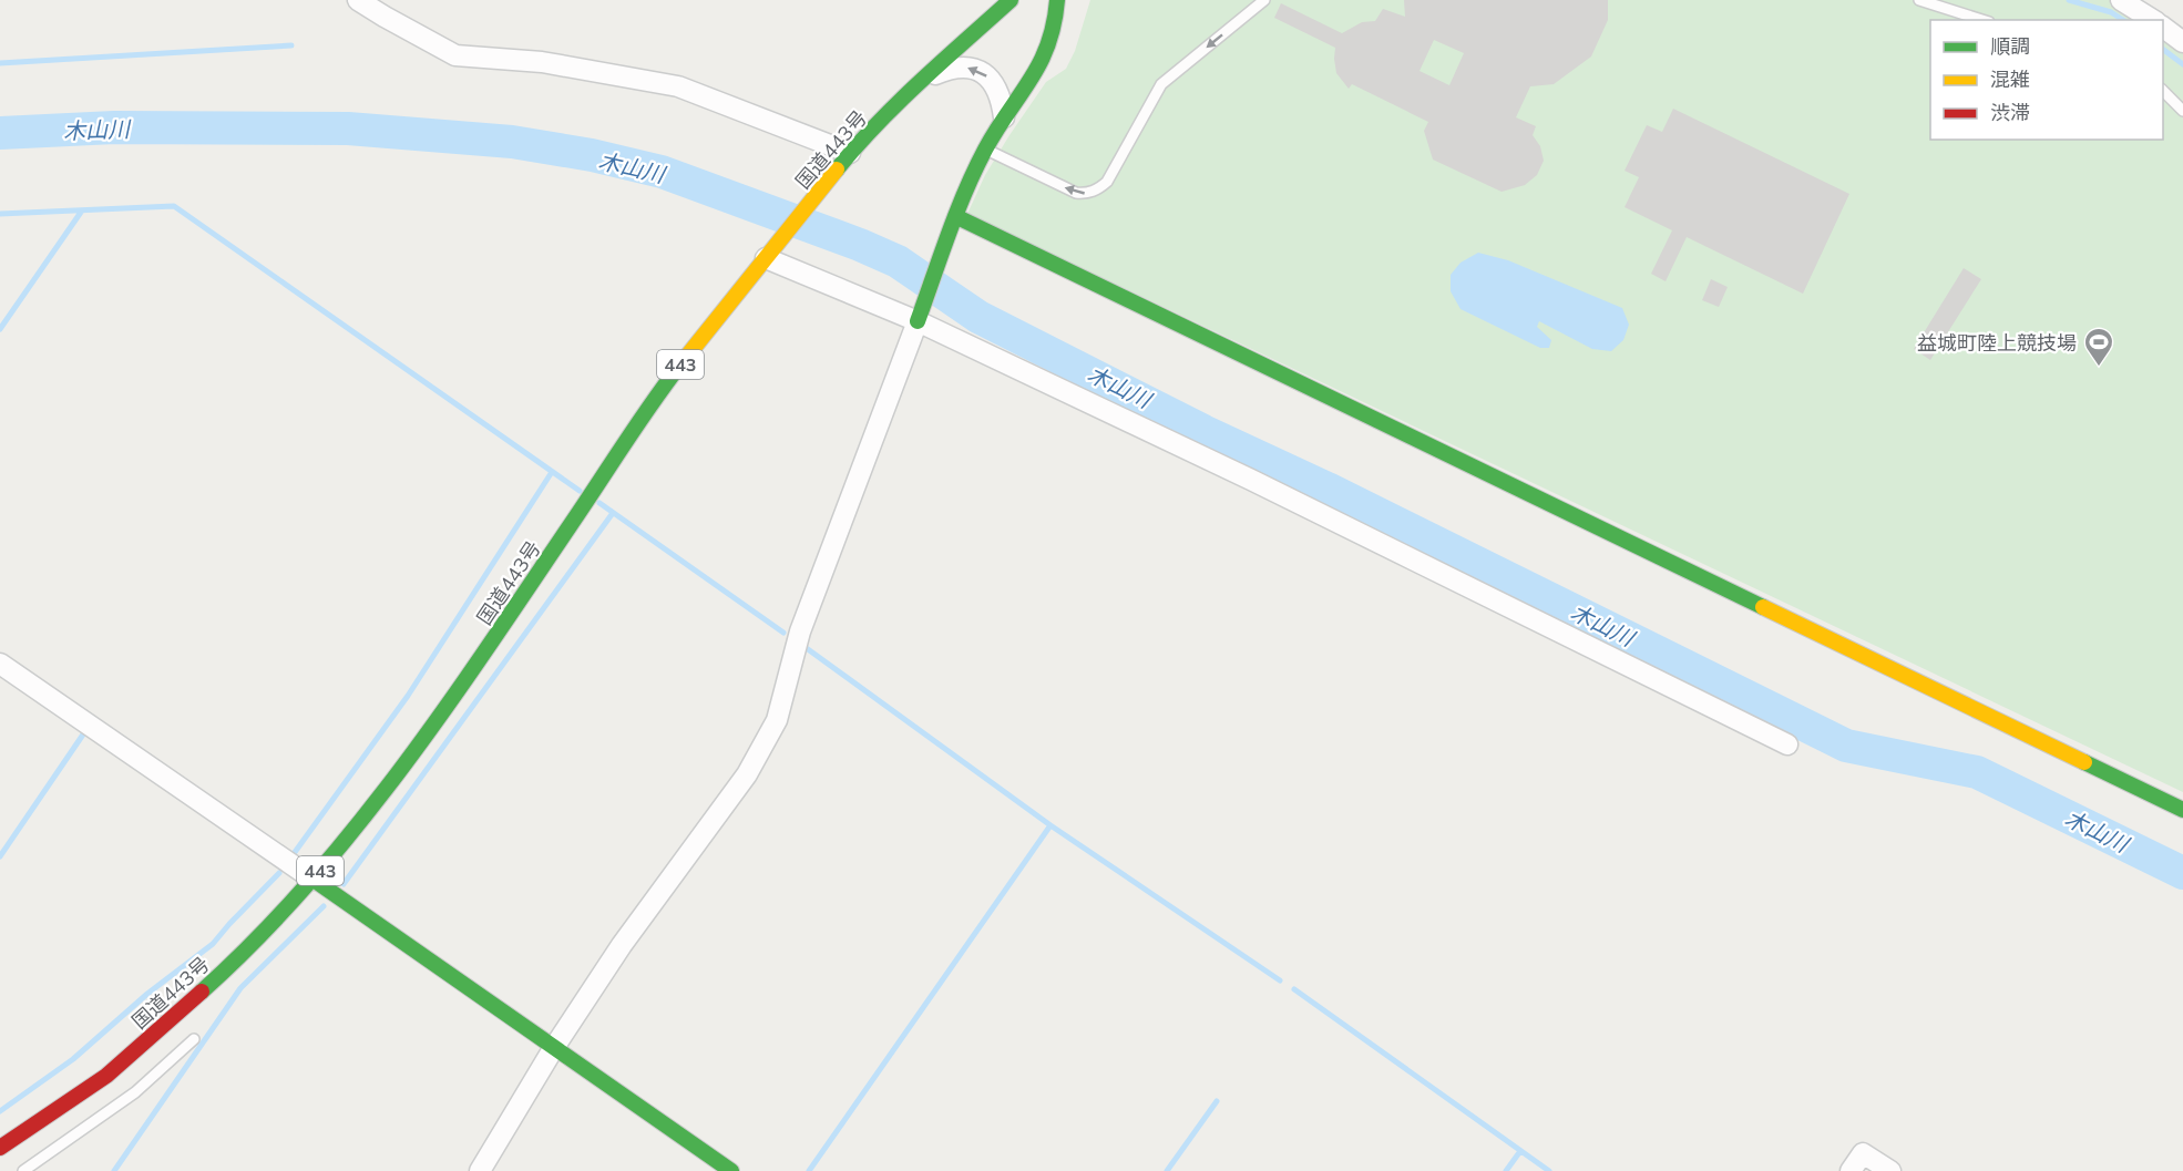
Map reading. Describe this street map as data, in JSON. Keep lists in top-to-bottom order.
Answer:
{
  "streets": {
    "main road": ["国道443号", "443"]
  },
  "water": ["木山川"],
  "places": {
    "sports": ["益城町陸上競技場"]
  },
  "legend": ["順調", "混雑", "渋滞"]
}
